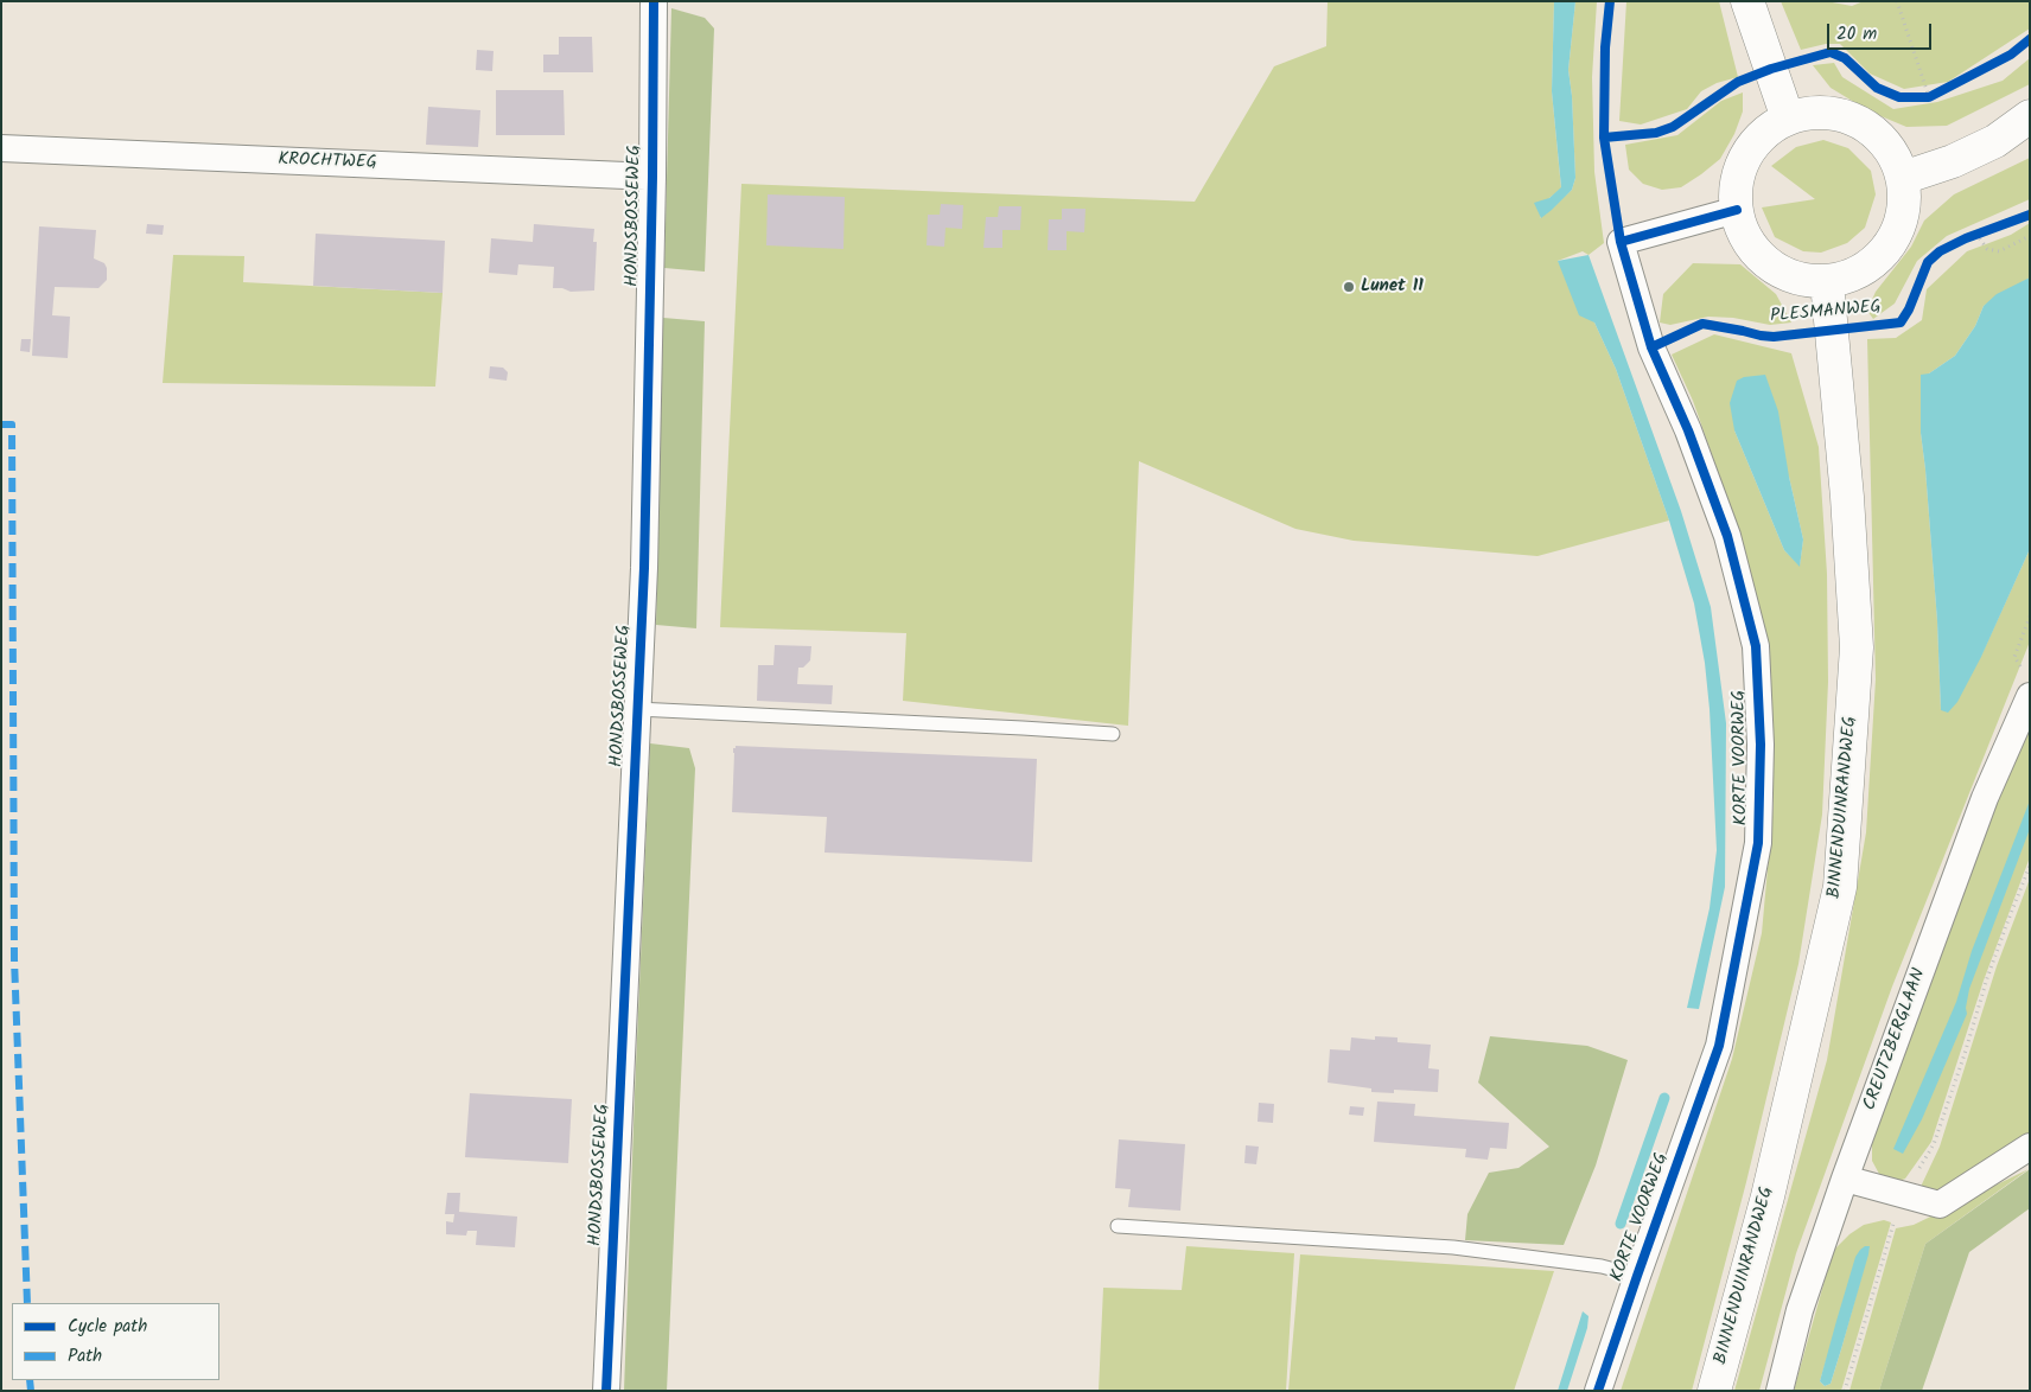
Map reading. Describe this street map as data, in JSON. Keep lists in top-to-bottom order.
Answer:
{
  "streets": {
    "main road": ["BINNENDUINRANDWEG"],
    "street": [
      "KROCHTWEG",
      "HONDSBOSSEWEG",
      "KORTE VOORWEG",
      "CREUTZBERGLAAN"
    ],
    "cycle path": ["PLESMANWEG"]
  },
  "crossings": [
    ["KROCHTWEG", "HONDSBOSSEWEG"],
    ["KORTE VOORWEG", "BINNENDUINRANDWEG"]
  ],
  "places": ["Lunet 11"],
  "legend": ["Cycle path", "Path"],
  "scale_bar": "20 m"
}
